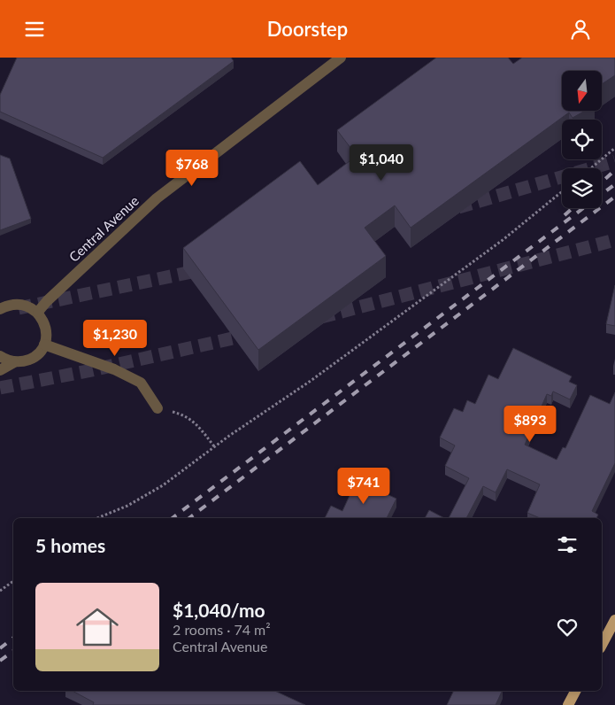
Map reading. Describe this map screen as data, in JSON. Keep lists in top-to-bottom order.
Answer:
{
  "streets": {
    "street": ["Central Avenue"]
  },
  "north": "bottom",
  "page": {
    "header": "Doorstep",
    "price": [
      "$1,040",
      "$768",
      "$1,230",
      "$893",
      "$741"
    ],
    "heading": "5 homes",
    "list": [
      {
        "name": "$1,040/mo",
        "note": "2 rooms · 74 m² · Central Avenue"
      }
    ]
  }
}
